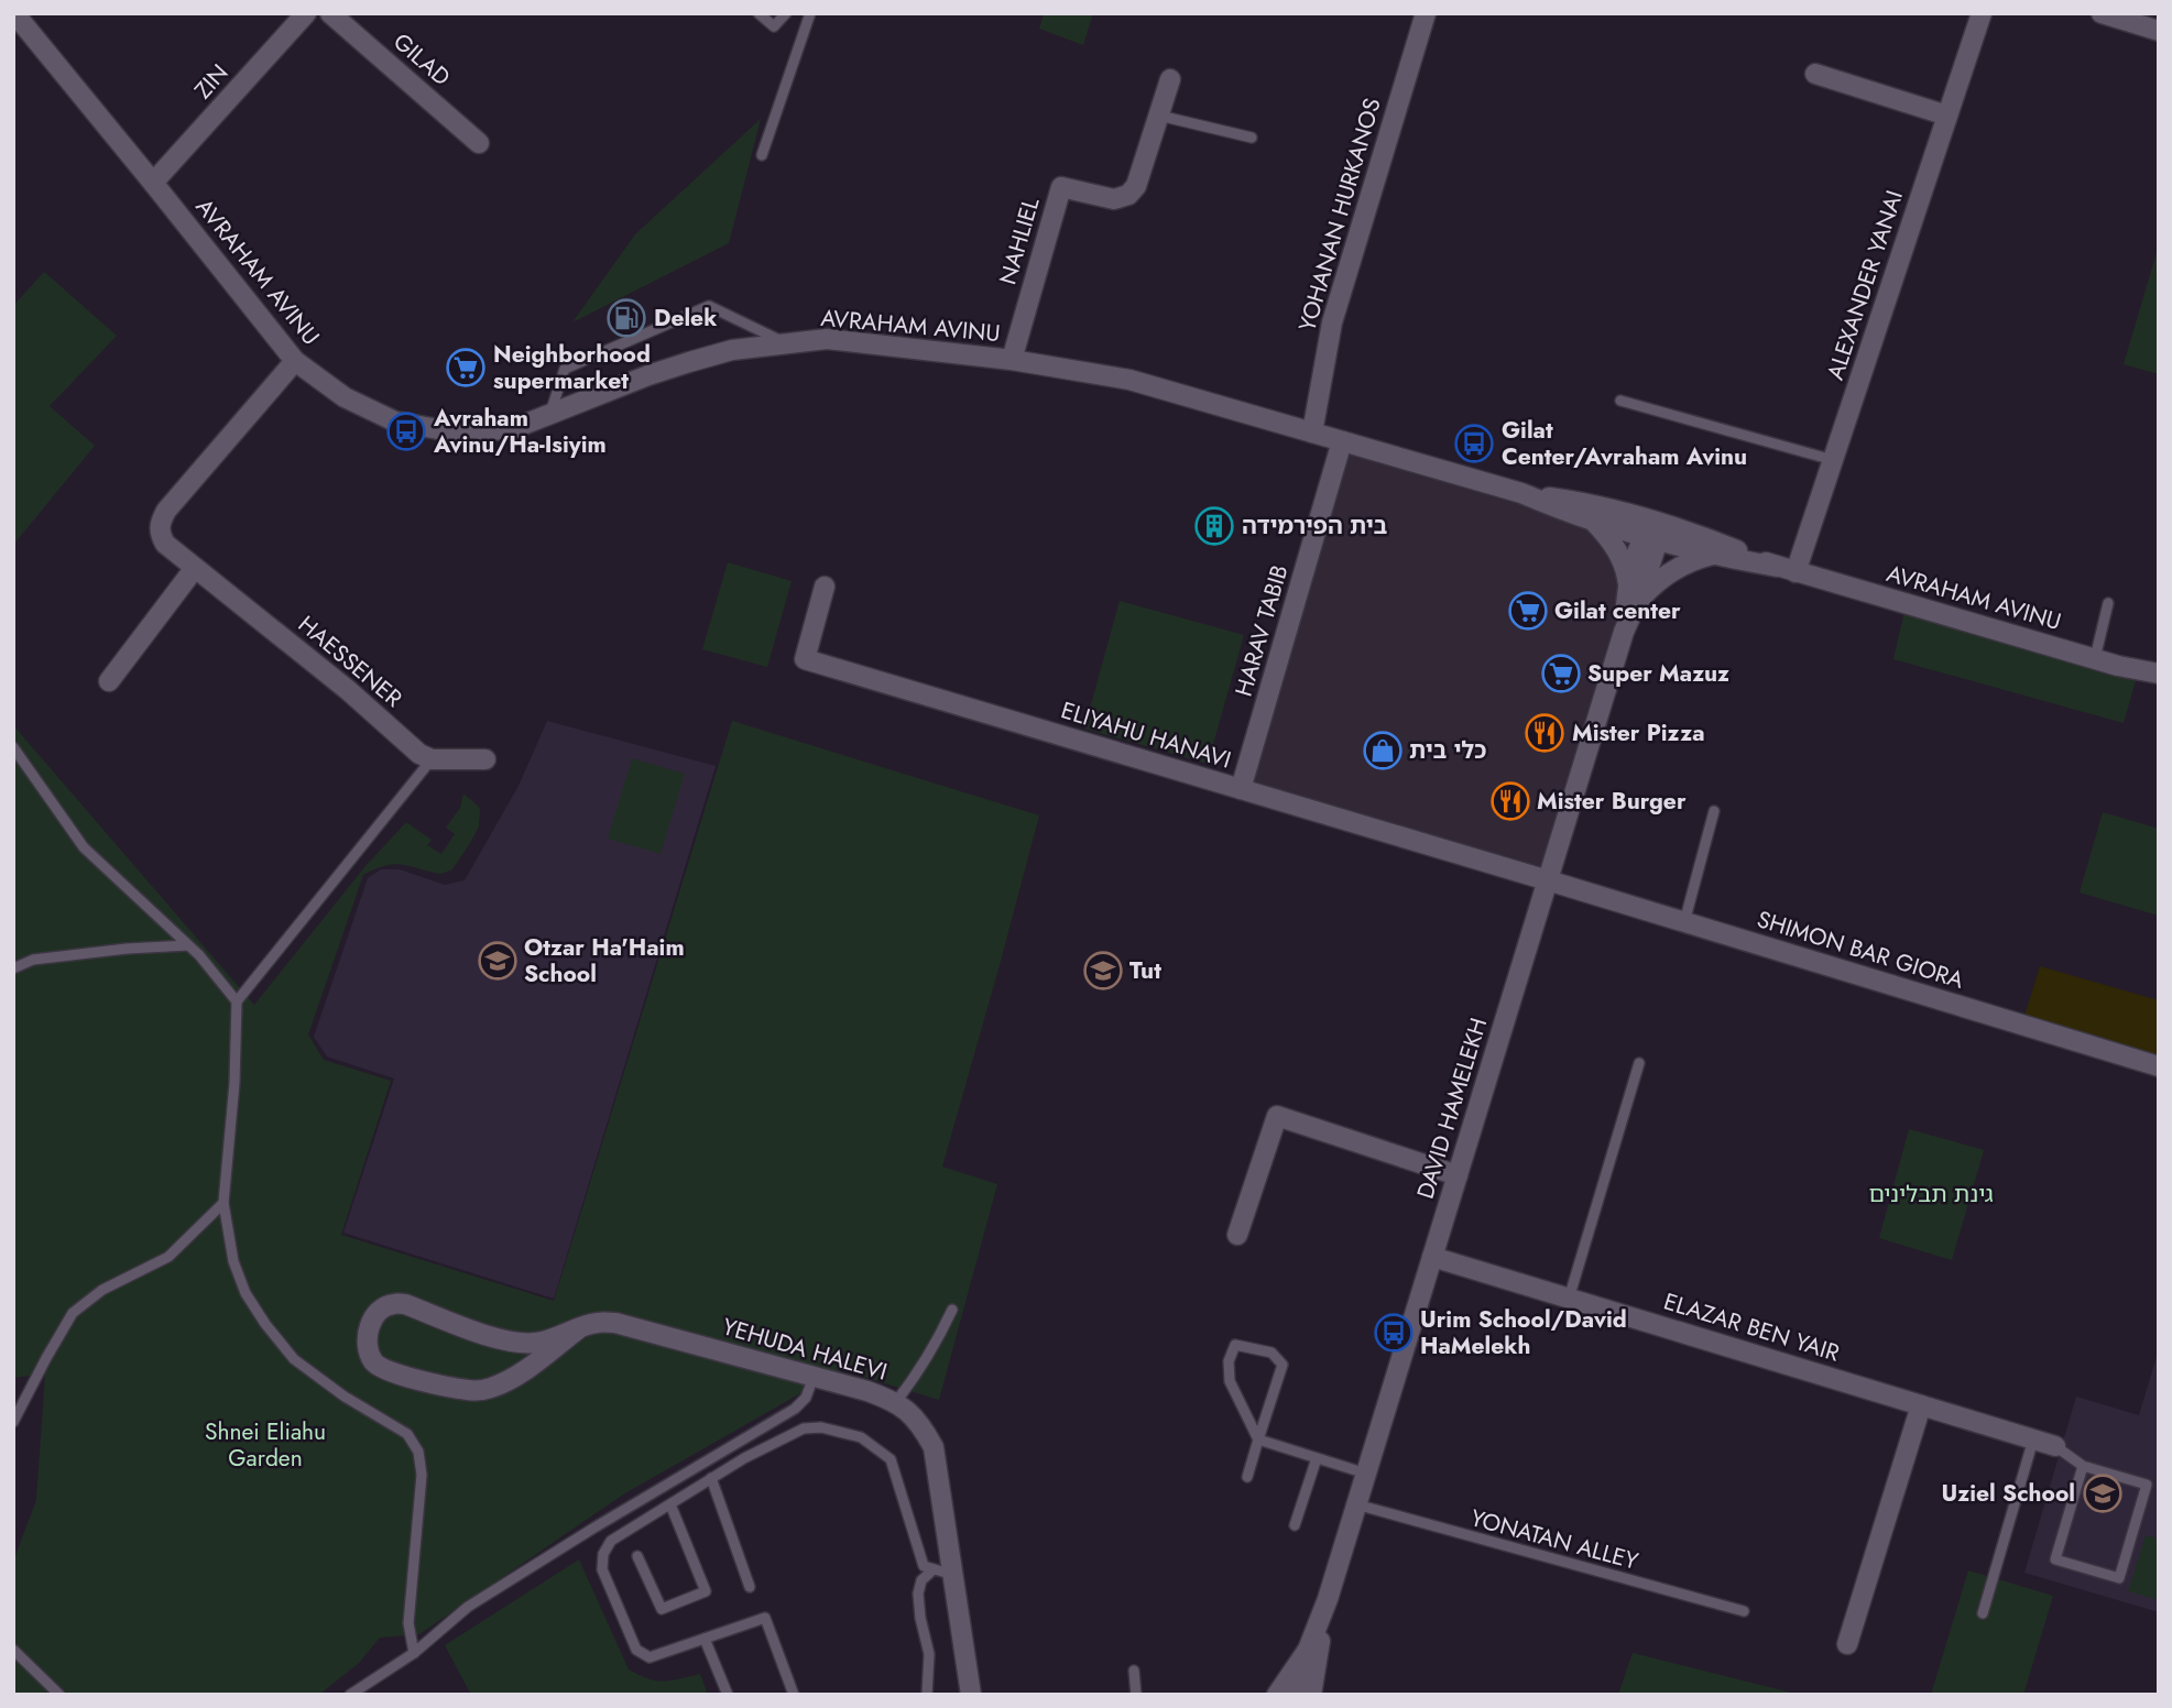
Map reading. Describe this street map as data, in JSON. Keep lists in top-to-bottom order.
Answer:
{
  "streets": {
    "street": [
      "GILAD",
      "ZIN",
      "YOHANAN HURKANOS",
      "NAHLIEL",
      "AVRAHAM AVINU",
      "ALEXANDER YANAI",
      "HARAV TABIB",
      "HAESSENER",
      "ELIYAHU HANAVI",
      "SHIMON BAR GIORA",
      "DAVID HAMELEKH",
      "ELAZAR BEN YAIR",
      "YEHUDA HALEVI"
    ],
    "lane": ["YONATAN ALLEY"]
  },
  "crossings": [
    ["ZIN", "AVRAHAM AVINU"],
    ["YOHANAN HURKANOS", "AVRAHAM AVINU"],
    ["NAHLIEL", "AVRAHAM AVINU"],
    ["AVRAHAM AVINU", "ALEXANDER YANAI"],
    ["AVRAHAM AVINU", "HARAV TABIB"],
    ["AVRAHAM AVINU", "HAESSENER"],
    ["AVRAHAM AVINU", "DAVID HAMELEKH"],
    ["HARAV TABIB", "ELIYAHU HANAVI"],
    ["ELIYAHU HANAVI", "SHIMON BAR GIORA"],
    ["ELIYAHU HANAVI", "DAVID HAMELEKH"],
    ["SHIMON BAR GIORA", "DAVID HAMELEKH"],
    ["DAVID HAMELEKH", "ELAZAR BEN YAIR"],
    ["DAVID HAMELEKH", "YONATAN ALLEY"]
  ],
  "parks": ["גינת תבלינים", "Shnei Eliahu Garden"],
  "places": {
    "fuel station": ["Delek"],
    "supermarket": ["Neighborhood supermarket", "Gilat center", "Super Mazuz"],
    "bus stop": ["Avraham Avinu/Ha-Isiyim", "Gilat Center/Avraham Avinu", "Urim School/David HaMelekh"],
    "building": ["בית הפירמידה"],
    "restaurant": ["Mister Pizza", "Mister Burger"],
    "shop": ["כלי בית"],
    "school or university": ["Otzar Ha'Haim School", "Tut", "Uziel School"]
  }
}
